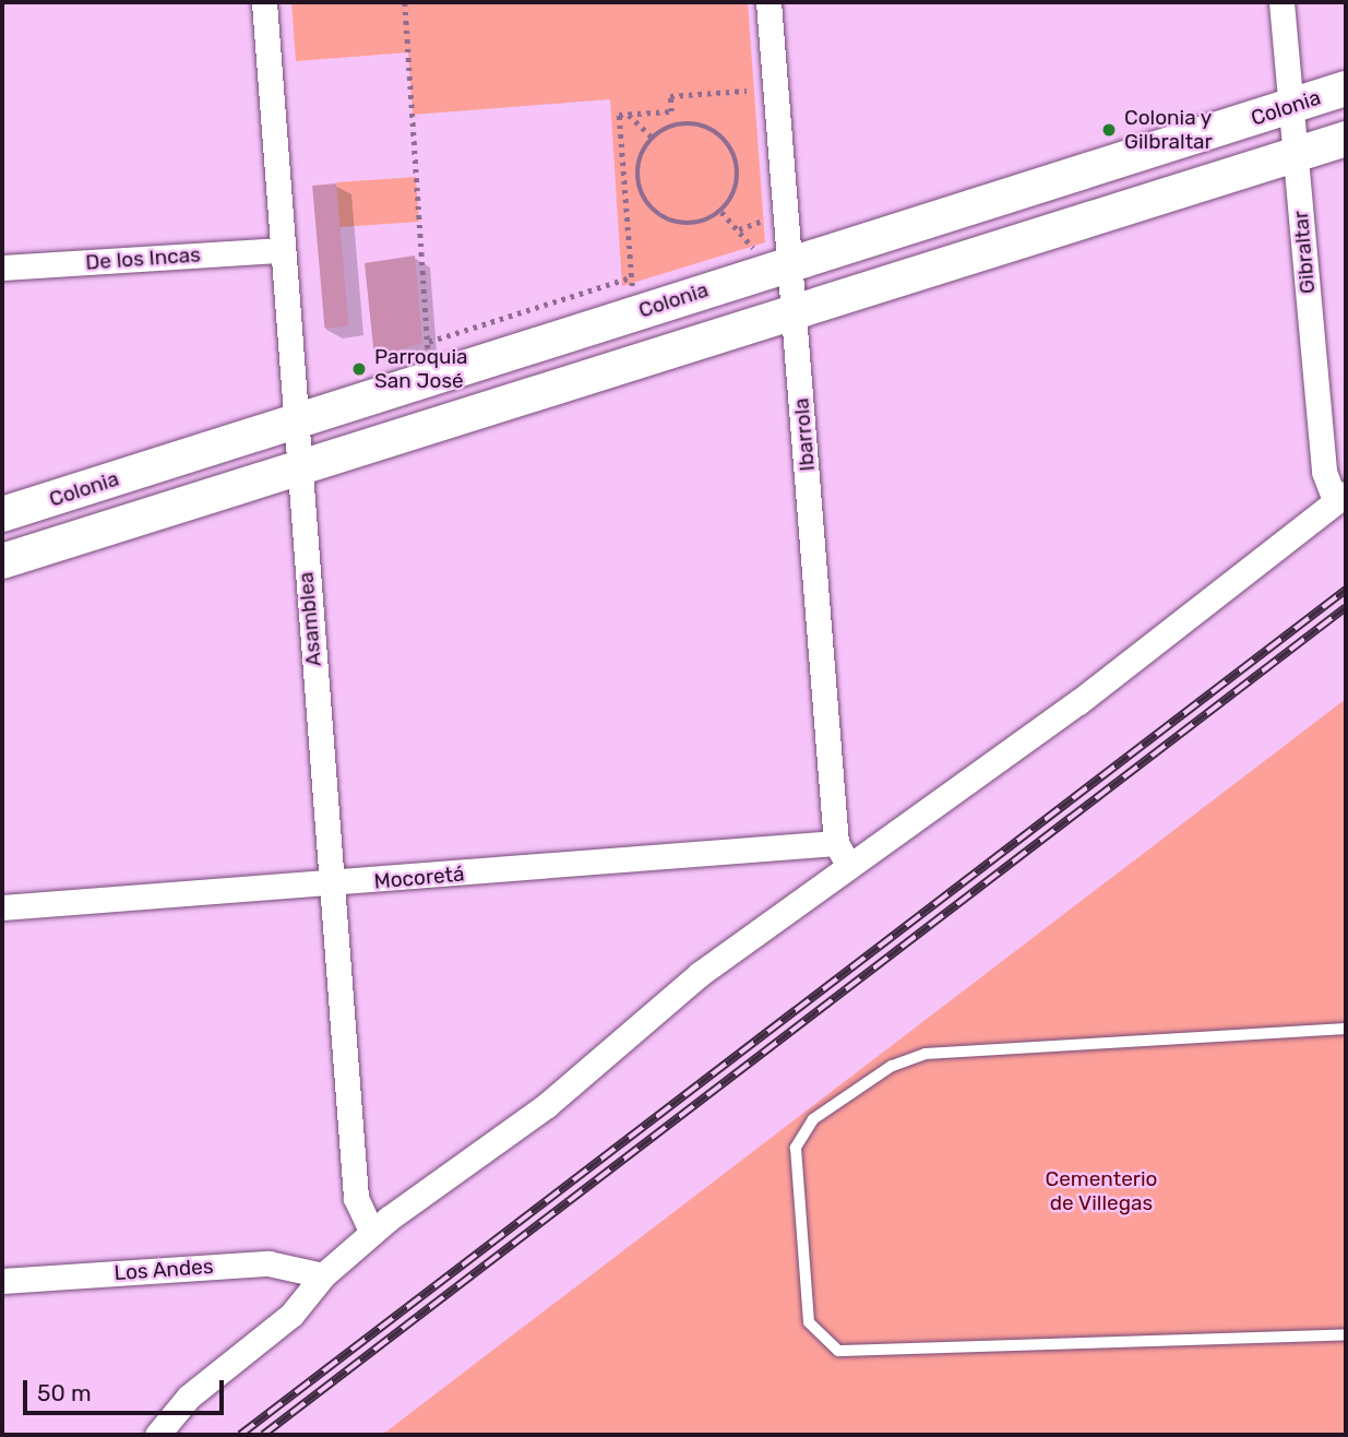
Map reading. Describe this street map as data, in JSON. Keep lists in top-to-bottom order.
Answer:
{
  "streets": {
    "street": [
      "Colonia",
      "Gibraltar",
      "De los Incas",
      "Ibarrola",
      "Asamblea",
      "Mocoretá",
      "Los Andes"
    ]
  },
  "crossings": [
    ["Colonia", "Gibraltar"],
    ["Colonia", "Ibarrola"],
    ["Colonia", "Asamblea"],
    ["De los Incas", "Asamblea"],
    ["Ibarrola", "Mocoretá"],
    ["Asamblea", "Mocoretá"]
  ],
  "parks": ["Cementerio de Villegas"],
  "places": ["Colonia y Gilbraltar", "Parroquia San José"],
  "scale_bar": "50 m"
}
